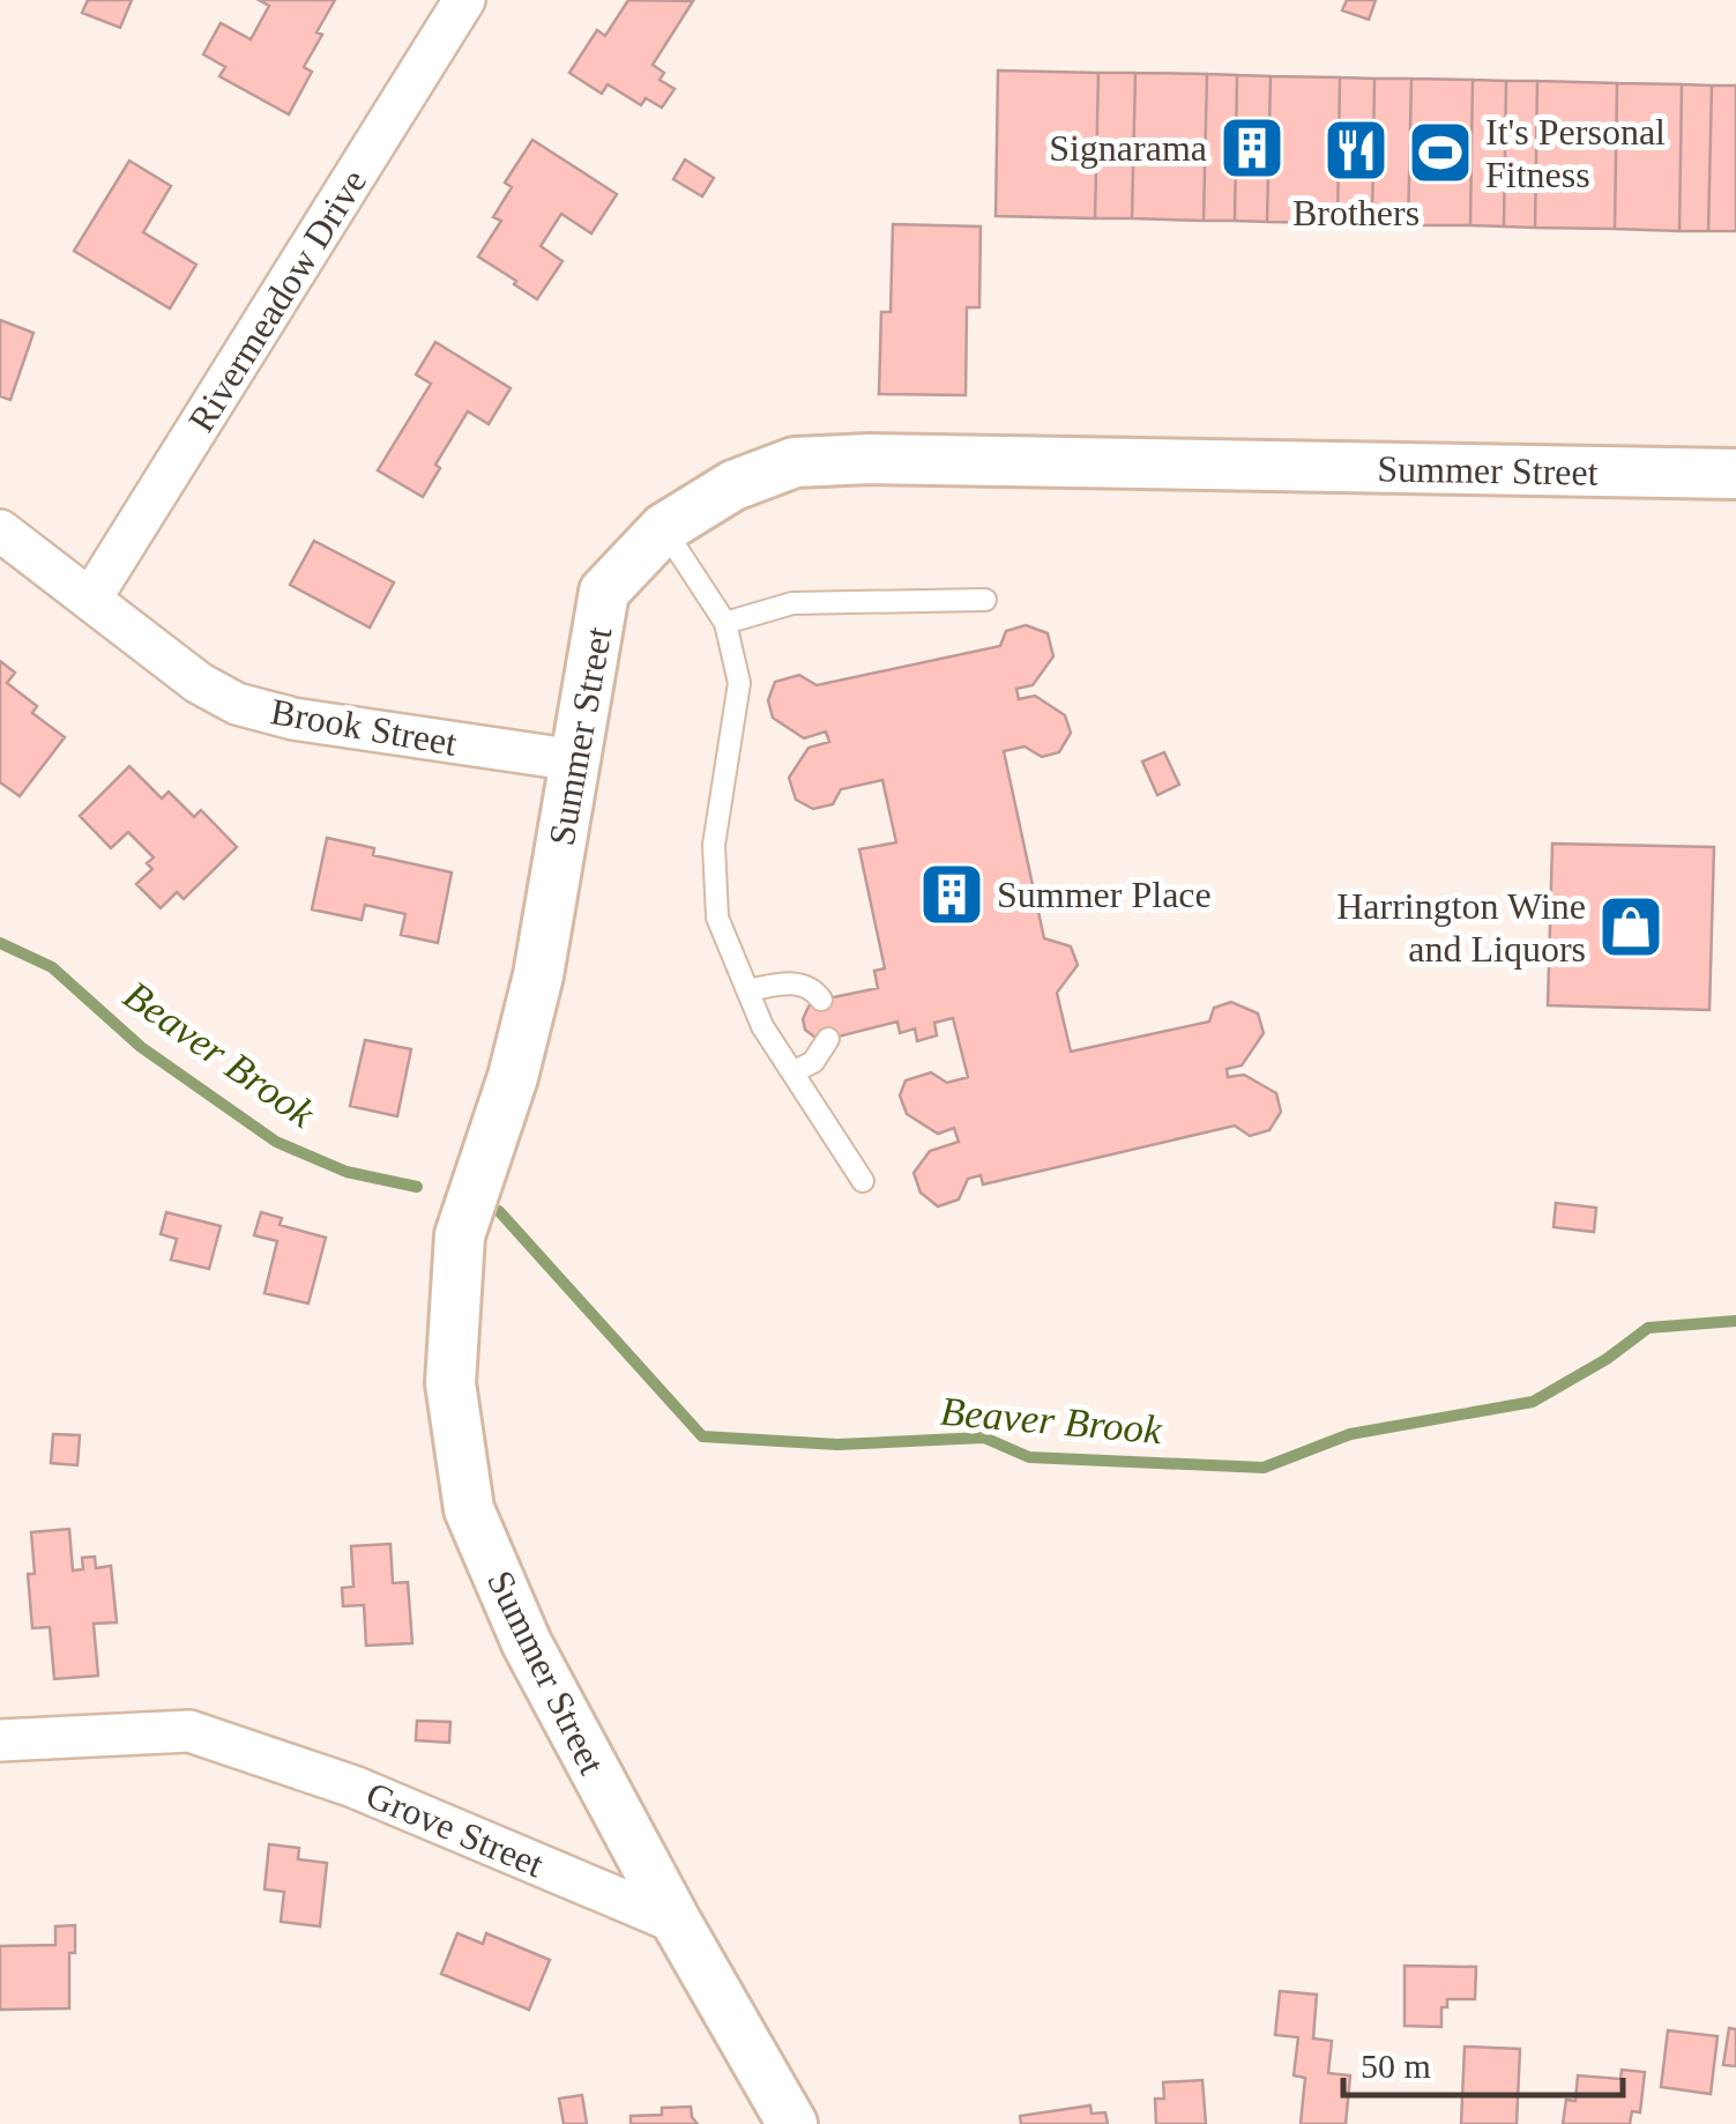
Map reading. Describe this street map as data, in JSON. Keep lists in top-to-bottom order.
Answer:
{
  "streets": {
    "street": [
      "Rivermeadow Drive",
      "Summer Street",
      "Brook Street",
      "Grove Street"
    ]
  },
  "crossings": [
    ["Rivermeadow Drive", "Brook Street"],
    ["Summer Street", "Brook Street"],
    ["Summer Street", "Grove Street"]
  ],
  "water": ["Beaver Brook"],
  "places": {
    "building": ["Signarama", "Summer Place"],
    "restaurant": ["Brothers"],
    "sports": ["It's Personal Fitness"],
    "shop": ["Harrington Wine and Liquors"]
  },
  "scale_bar": "50 m"
}
